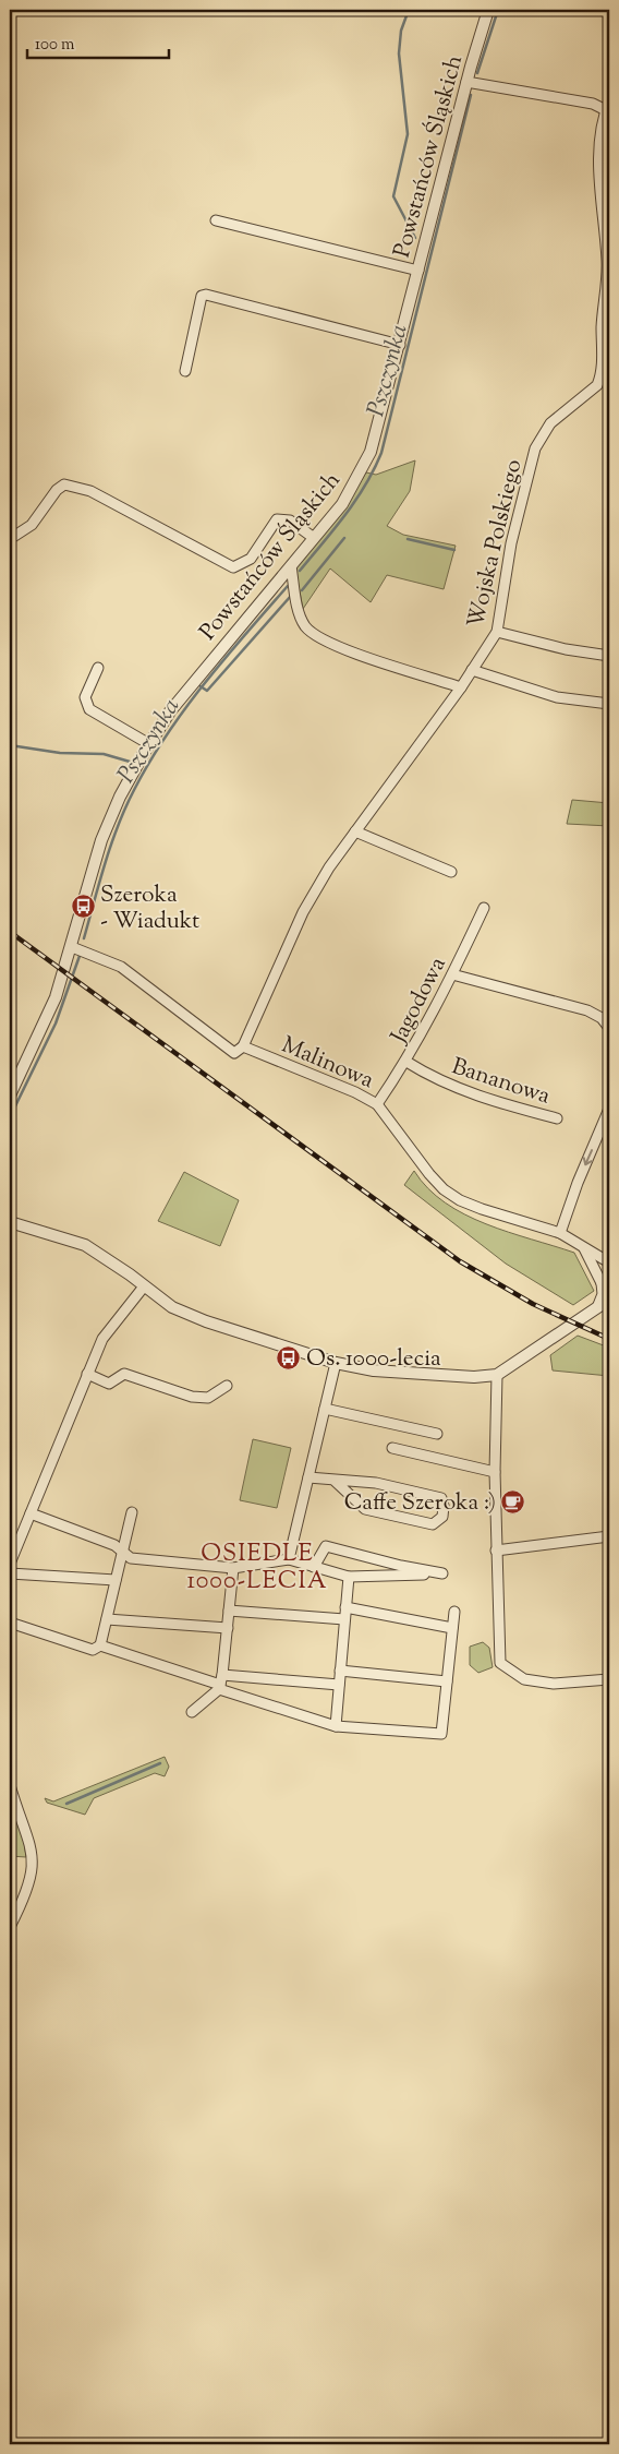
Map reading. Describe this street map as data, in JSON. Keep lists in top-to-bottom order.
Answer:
{
  "streets": {
    "street": [
      "Powstańców Śląskich",
      "Wojska Polskiego",
      "Jagodowa",
      "Malinowa",
      "Bananowa"
    ]
  },
  "crossings": [
    ["Powstańców Śląskich", "Malinowa"],
    ["Wojska Polskiego", "Malinowa"],
    ["Jagodowa", "Malinowa"],
    ["Jagodowa", "Bananowa"]
  ],
  "districts": ["OSIEDLE 1000-LECIA"],
  "water": ["Pszczynka"],
  "places": {
    "bus stop": ["Szeroka - Wiadukt", "Os. 1000-lecia"],
    "cafe": ["Caffe Szeroka :)"]
  },
  "scale_bar": "100 m"
}
